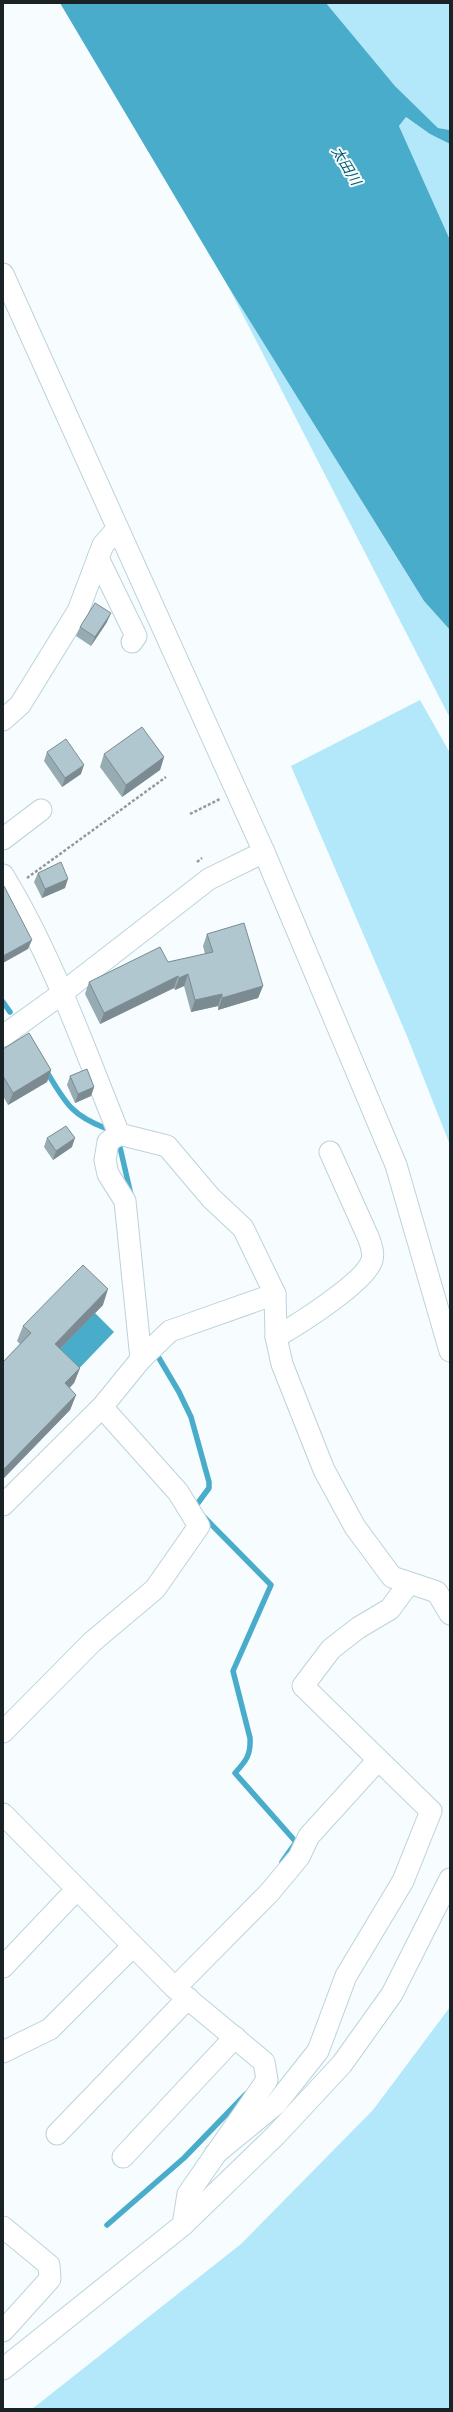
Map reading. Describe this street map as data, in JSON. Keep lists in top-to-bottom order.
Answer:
{
  "water": ["太田川"]
}
